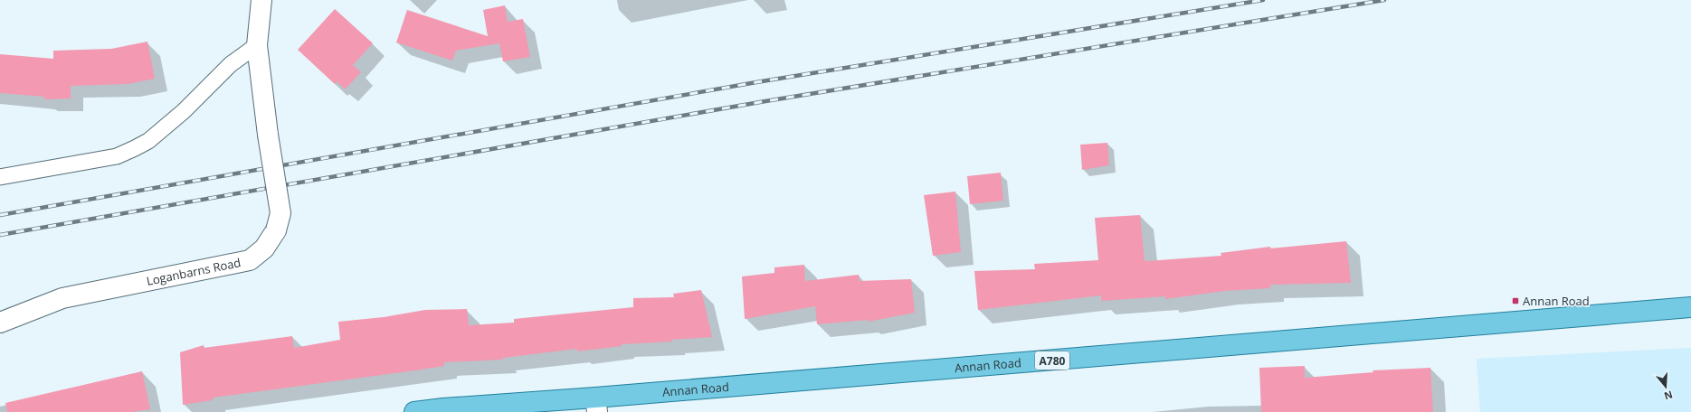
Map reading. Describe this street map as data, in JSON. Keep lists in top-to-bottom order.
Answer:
{
  "streets": {
    "main road": ["A780", "Annan Road"],
    "street": ["Loganbarns Road"]
  },
  "places": {
    "transit": ["Annan Road"]
  },
  "north": "bottom"
}
